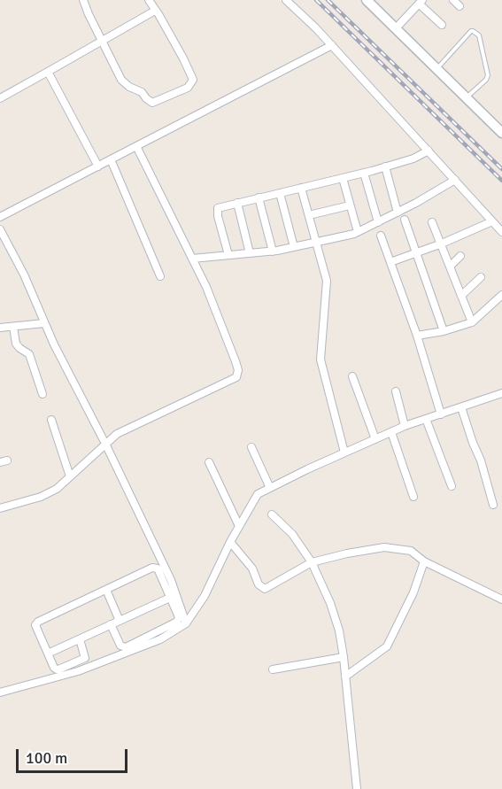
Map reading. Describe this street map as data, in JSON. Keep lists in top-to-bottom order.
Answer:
{
  "scale_bar": "100 m"
}
